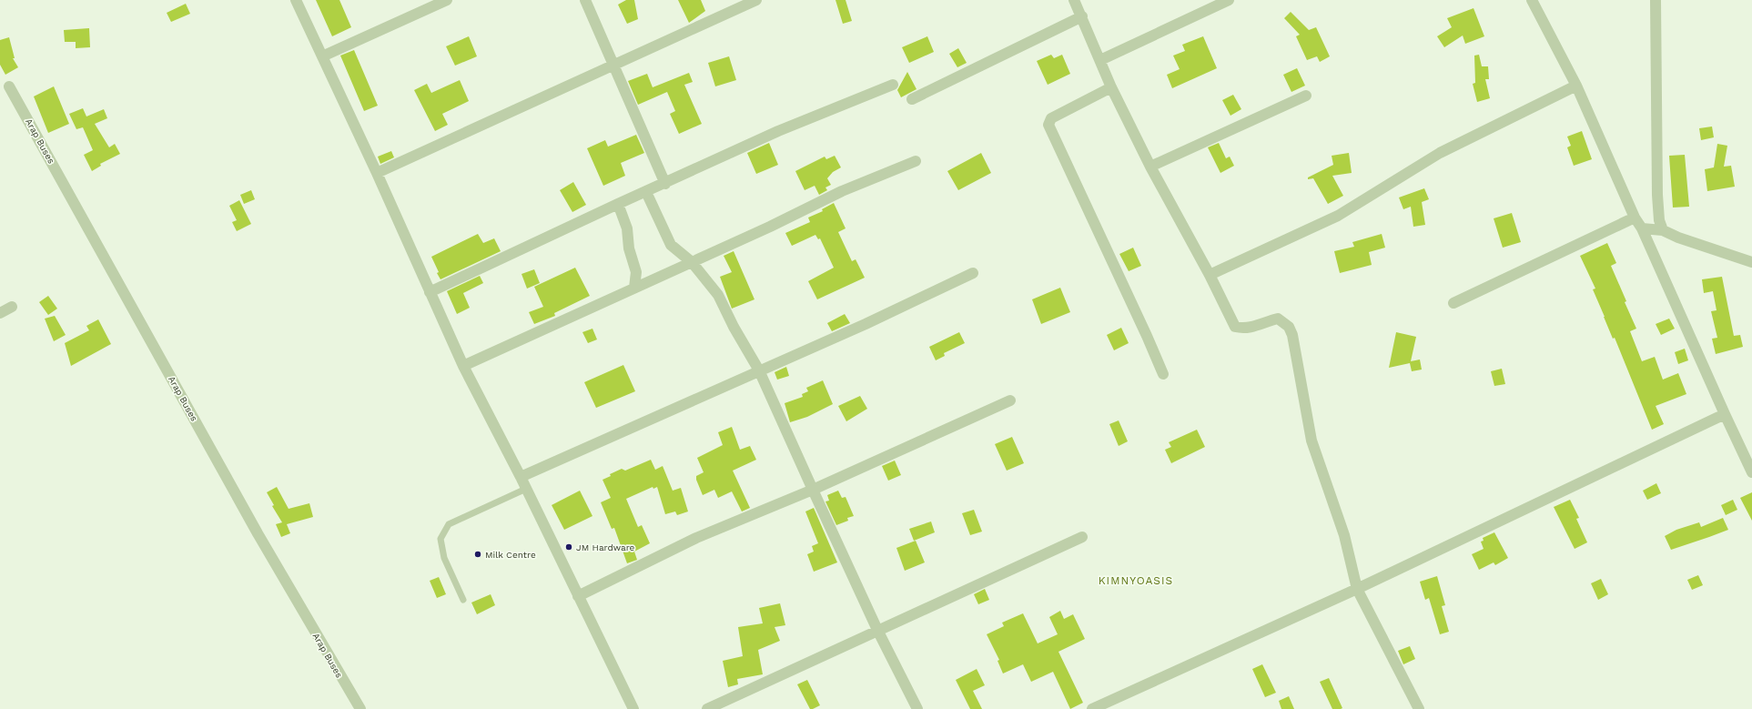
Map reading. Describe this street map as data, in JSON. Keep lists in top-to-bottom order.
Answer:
{
  "streets": {
    "street": ["Arap Buses"]
  },
  "districts": ["KIMNYOASIS"],
  "places": ["JM Hardware", "Milk Centre"]
}
